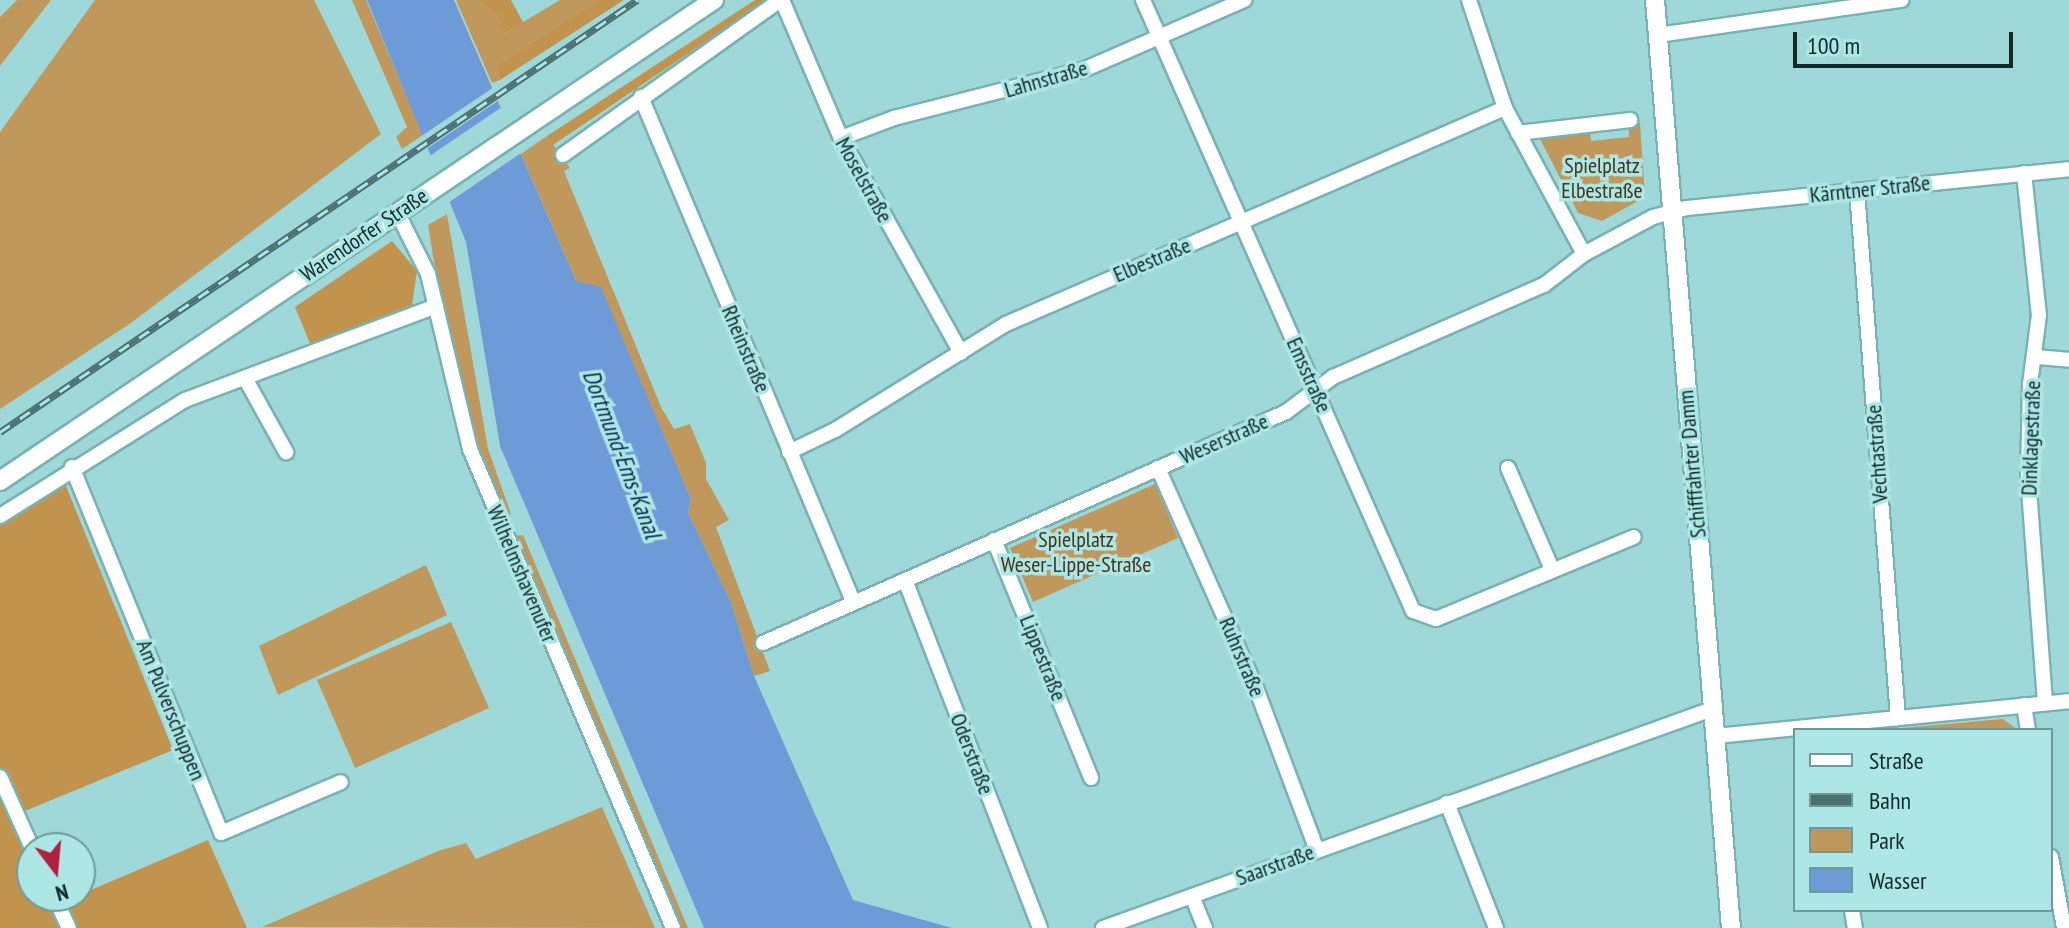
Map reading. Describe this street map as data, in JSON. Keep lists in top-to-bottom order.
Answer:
{
  "streets": {
    "main road": ["Warendorfer Straße", "Schifffahrter Damm"],
    "street": [
      "Lahnstraße",
      "Moselstraße",
      "Kärntner Straße",
      "Elbestraße",
      "Rheinstraße",
      "Emsstraße",
      "Dinklagestraße",
      "Weserstraße",
      "Vechtastraße",
      "Wilhelmshavenufer",
      "Ruhrstraße",
      "Lippestraße",
      "Am Pulverschuppen",
      "Oderstraße",
      "Saarstraße"
    ]
  },
  "crossings": [
    ["Lahnstraße", "Moselstraße"],
    ["Lahnstraße", "Emsstraße"],
    ["Moselstraße", "Elbestraße"],
    ["Kärntner Straße", "Dinklagestraße"],
    ["Kärntner Straße", "Weserstraße"],
    ["Kärntner Straße", "Vechtastraße"],
    ["Kärntner Straße", "Schifffahrter Damm"],
    ["Warendorfer Straße", "Wilhelmshavenufer"],
    ["Elbestraße", "Rheinstraße"],
    ["Elbestraße", "Emsstraße"],
    ["Rheinstraße", "Weserstraße"],
    ["Emsstraße", "Weserstraße"],
    ["Weserstraße", "Schifffahrter Damm"],
    ["Weserstraße", "Ruhrstraße"],
    ["Weserstraße", "Lippestraße"],
    ["Weserstraße", "Oderstraße"],
    ["Schifffahrter Damm", "Saarstraße"],
    ["Ruhrstraße", "Saarstraße"]
  ],
  "water": ["Dortmund-Ems-Kanal"],
  "parks": ["Spielplatz Elbestraße", "Spielplatz Weser-Lippe-Straße"],
  "legend": [
    "Straße",
    "Bahn",
    "Park",
    "Wasser"
  ],
  "scale_bar": "100 m",
  "north": "bottom"
}
